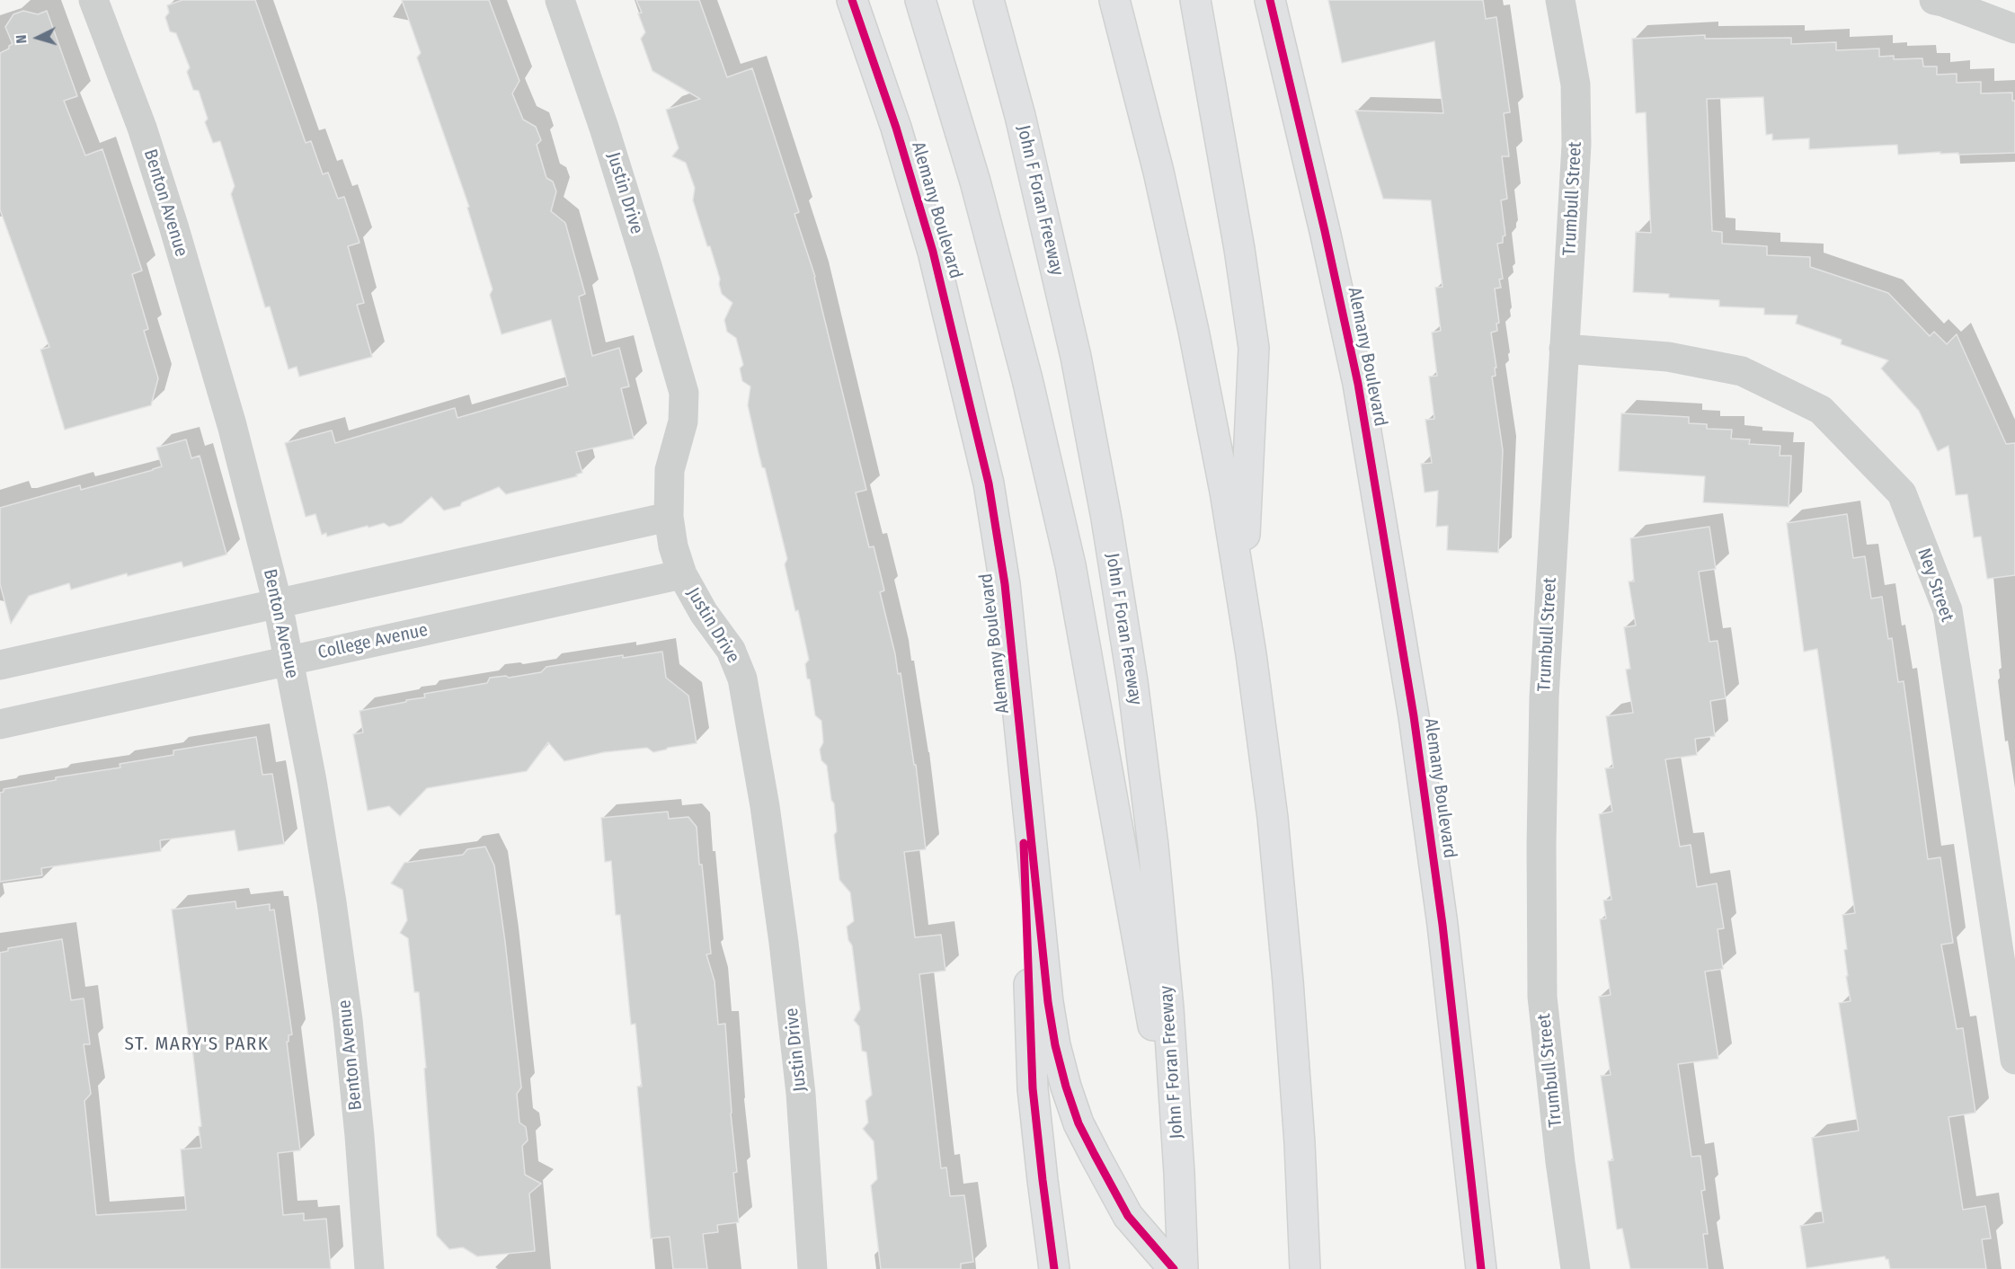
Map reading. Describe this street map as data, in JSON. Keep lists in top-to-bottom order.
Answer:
{
  "streets": {
    "main road": ["John F Foran Freeway", "Alemany Boulevard"],
    "street": [
      "Justin Drive",
      "Trumbull Street",
      "Benton Avenue",
      "Ney Street",
      "College Avenue"
    ]
  },
  "crossings": [
    ["Justin Drive", "College Avenue"],
    ["Trumbull Street", "Ney Street"],
    ["Benton Avenue", "College Avenue"]
  ],
  "districts": ["ST. MARY'S PARK"],
  "north": "left"
}
